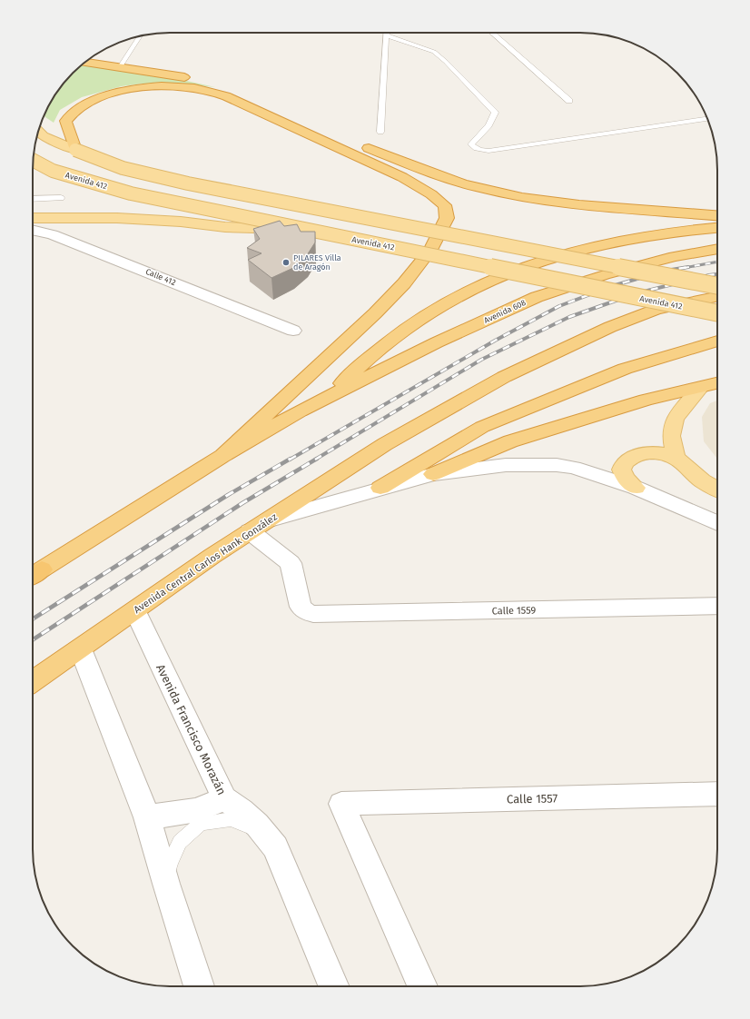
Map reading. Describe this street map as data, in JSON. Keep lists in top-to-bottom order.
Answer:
{
  "streets": {
    "highway": ["Avenida 608", "Avenida Central Carlos Hank González"],
    "main road": ["Avenida 412"],
    "street": [
      "Calle 412",
      "Calle 1559",
      "Avenida Francisco Morazán",
      "Calle 1557"
    ]
  },
  "crossings": [
    ["Avenida Central Carlos Hank González", "Calle 1559"],
    ["Avenida Central Carlos Hank González", "Avenida Francisco Morazán"]
  ],
  "places": ["PILARES Villa de Aragón"]
}
